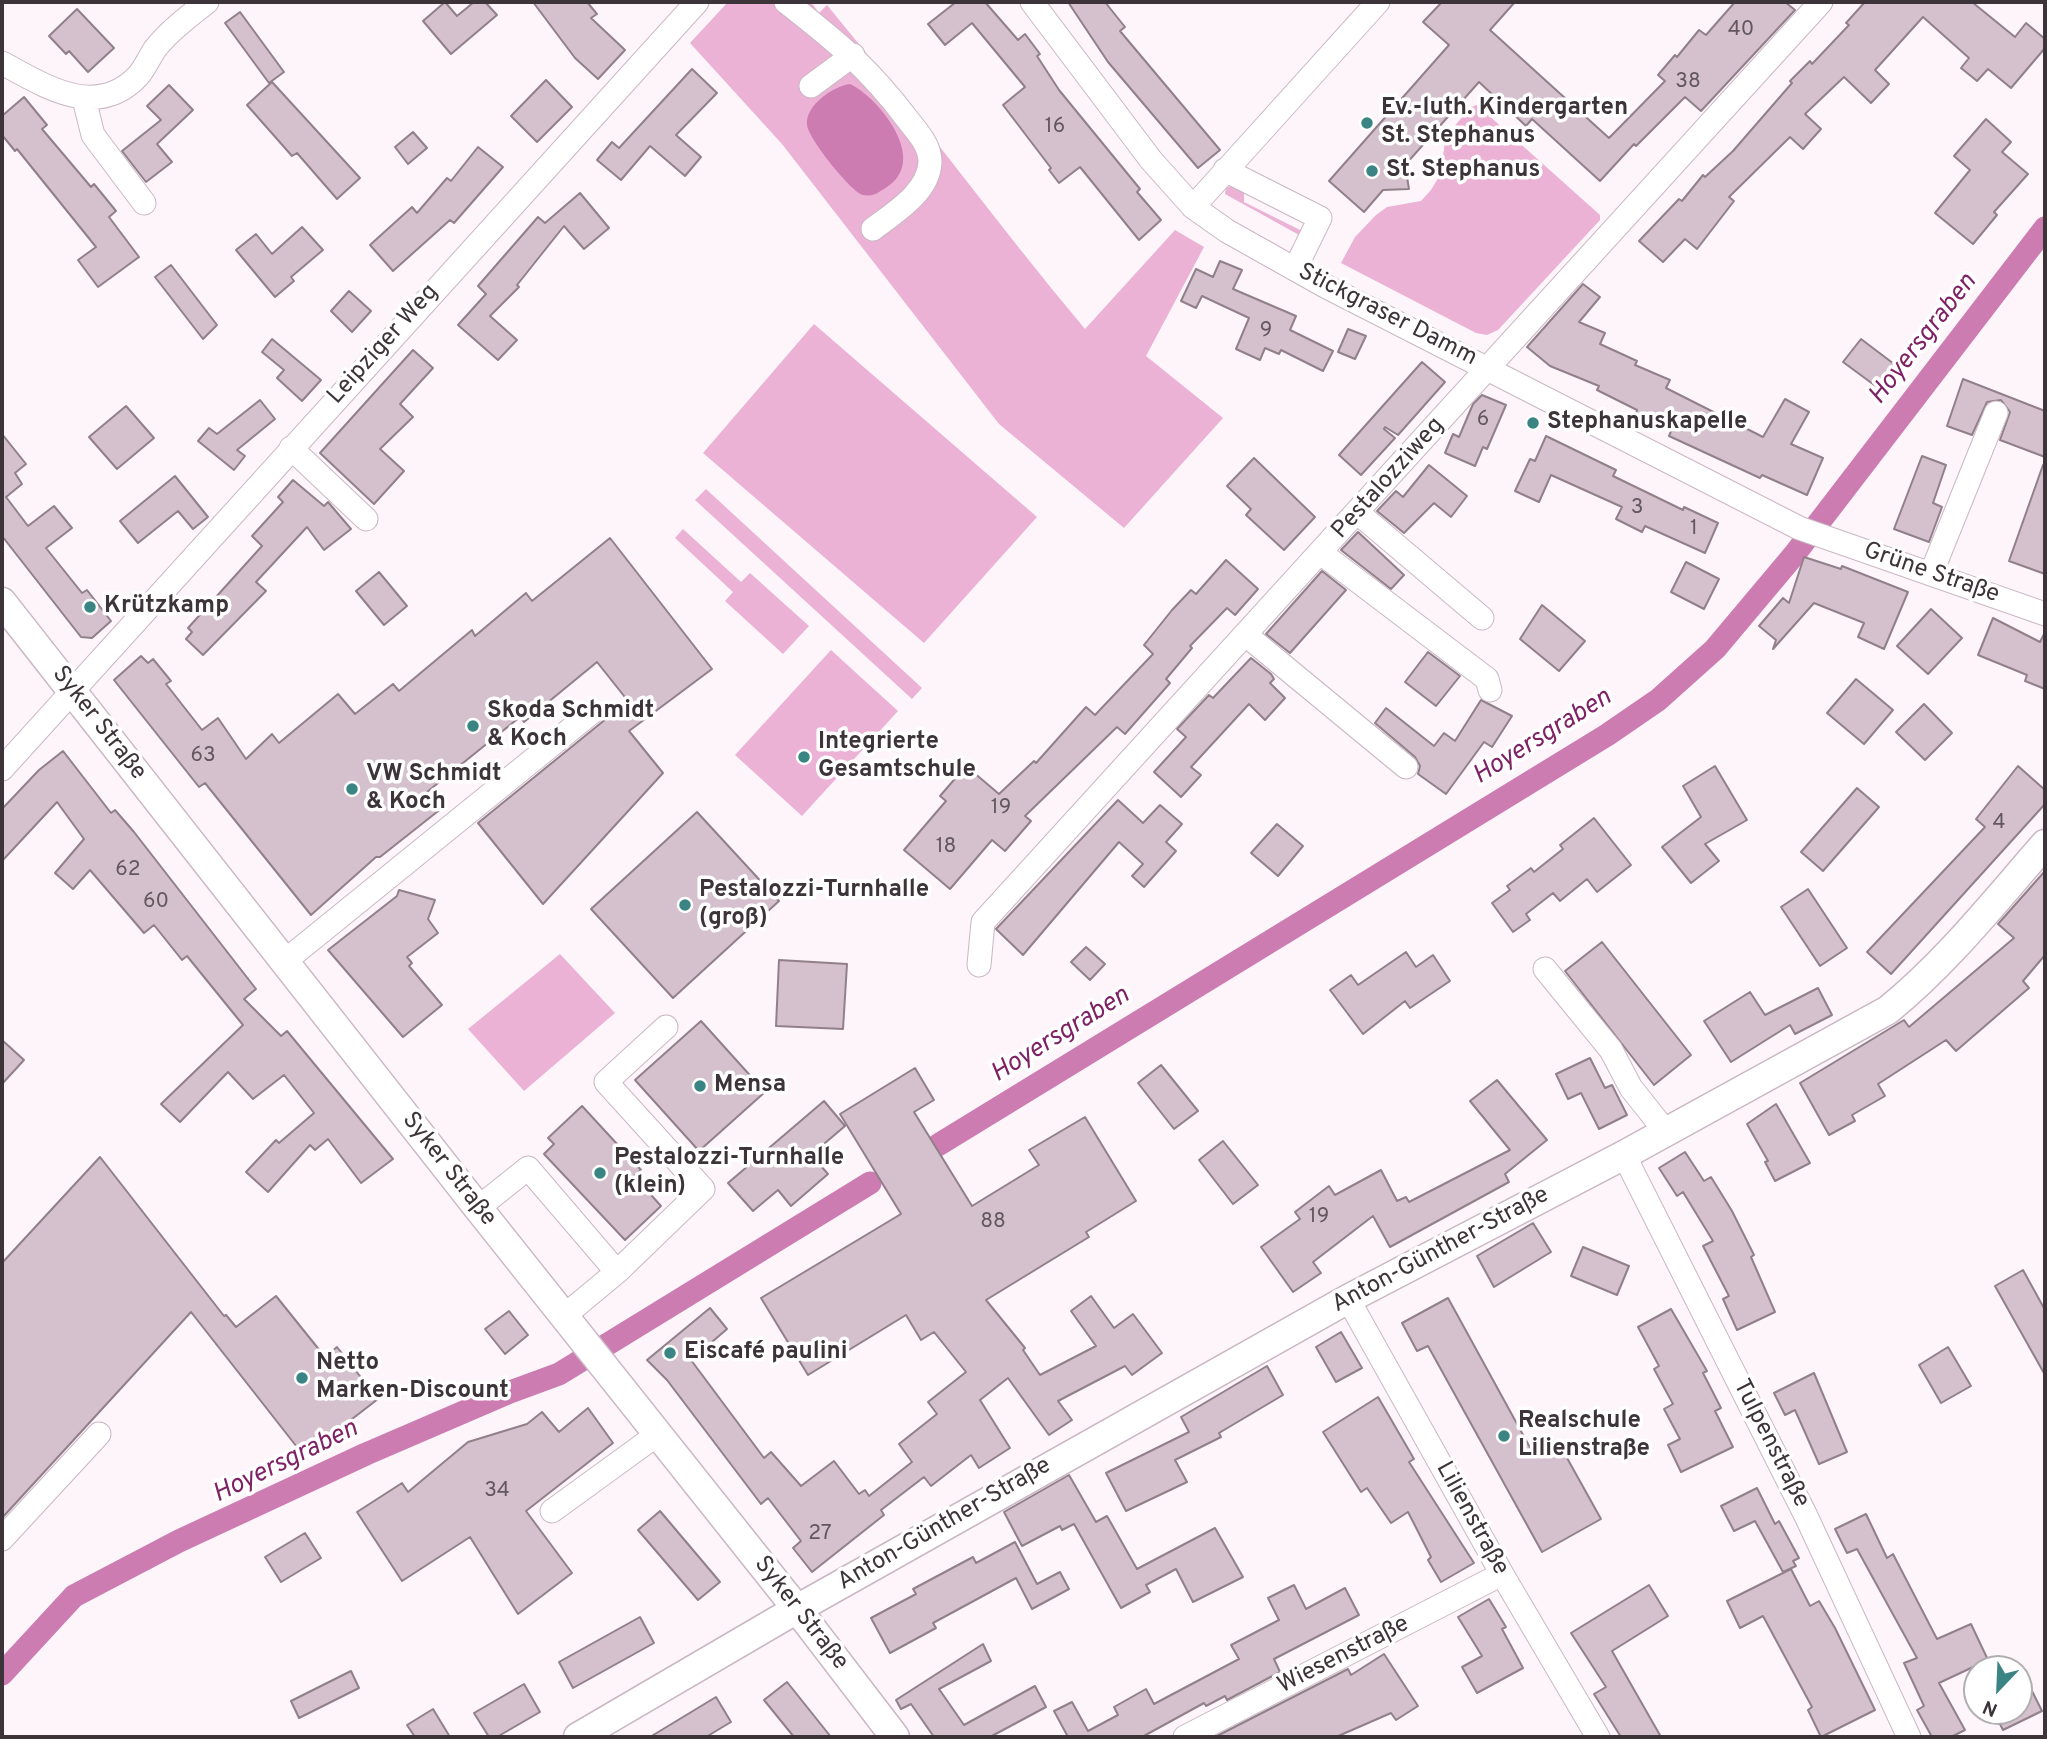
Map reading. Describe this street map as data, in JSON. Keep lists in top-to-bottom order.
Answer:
{
  "streets": {
    "main road": ["Syker Straße", "Anton-Günther-Straße"],
    "street": [
      "Stickgraser Damm",
      "Leipziger Weg",
      "Pestalozziweg",
      "Grüne Straße",
      "Tulpenstraße",
      "Lilienstraße",
      "Wiesenstraße"
    ]
  },
  "crossings": [
    ["Stickgraser Damm", "Pestalozziweg"],
    ["Stickgraser Damm", "Grüne Straße"],
    ["Leipziger Weg", "Syker Straße"],
    ["Syker Straße", "Anton-Günther-Straße"],
    ["Anton-Günther-Straße", "Tulpenstraße"],
    ["Anton-Günther-Straße", "Lilienstraße"],
    ["Lilienstraße", "Wiesenstraße"]
  ],
  "water": ["Hoyersgraben"],
  "places": [
    "Ev.-luth. Kindergarten St. Stephanus",
    "St. Stephanus",
    "Stephanuskapelle",
    "Krützkamp",
    "Skoda Schmidt & Koch",
    "Integrierte Gesamtschule",
    "VW Schmidt & Koch",
    "Pestalozzi-Turnhalle (groß)",
    "Mensa",
    "Pestalozzi-Turnhalle (klein)",
    "Eiscafé paulini",
    "Netto Marken-Discount",
    "Realschule Lilienstraße"
  ],
  "house_numbers": [
    "40",
    "38",
    "16",
    "9",
    "6",
    "3",
    "1",
    "63",
    "19",
    "4",
    "18",
    "62",
    "60",
    "19",
    "88",
    "34",
    "27"
  ],
  "north": "bottom left"
}
